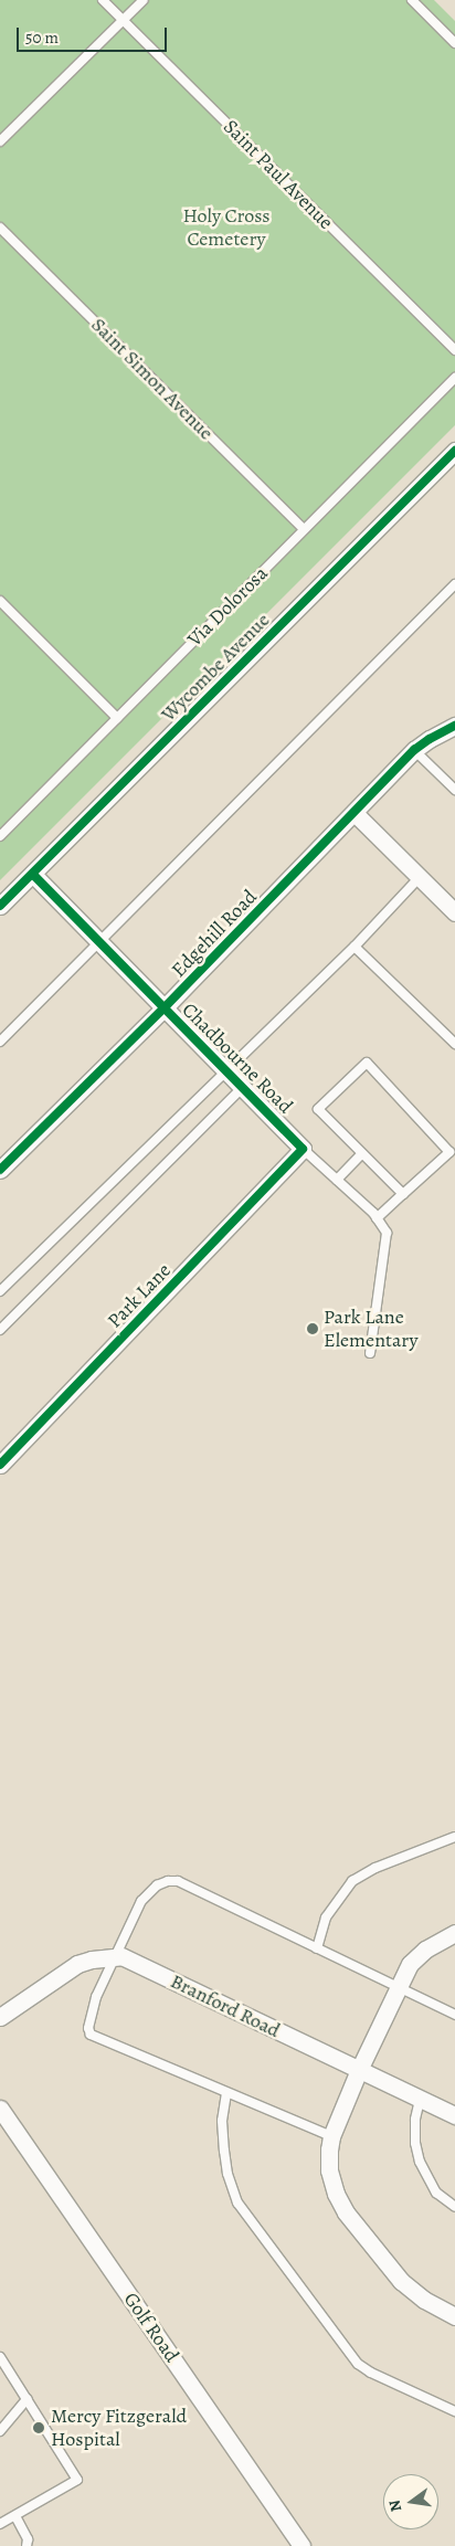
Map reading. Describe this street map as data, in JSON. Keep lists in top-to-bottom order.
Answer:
{
  "streets": {
    "street": [
      "Wycombe Avenue",
      "Edgehill Road",
      "Chadbourne Road",
      "Park Lane",
      "Branford Road",
      "Golf Road"
    ],
    "lane": ["Saint Paul Avenue", "Saint Simon Avenue", "Via Dolorosa"]
  },
  "crossings": [
    ["Saint Simon Avenue", "Via Dolorosa"],
    ["Wycombe Avenue", "Chadbourne Road"],
    ["Edgehill Road", "Chadbourne Road"],
    ["Chadbourne Road", "Park Lane"]
  ],
  "parks": ["Holy Cross Cemetery"],
  "places": ["Park Lane Elementary", "Mercy Fitzgerald Hospital"],
  "scale_bar": "50 m",
  "north": "left"
}
